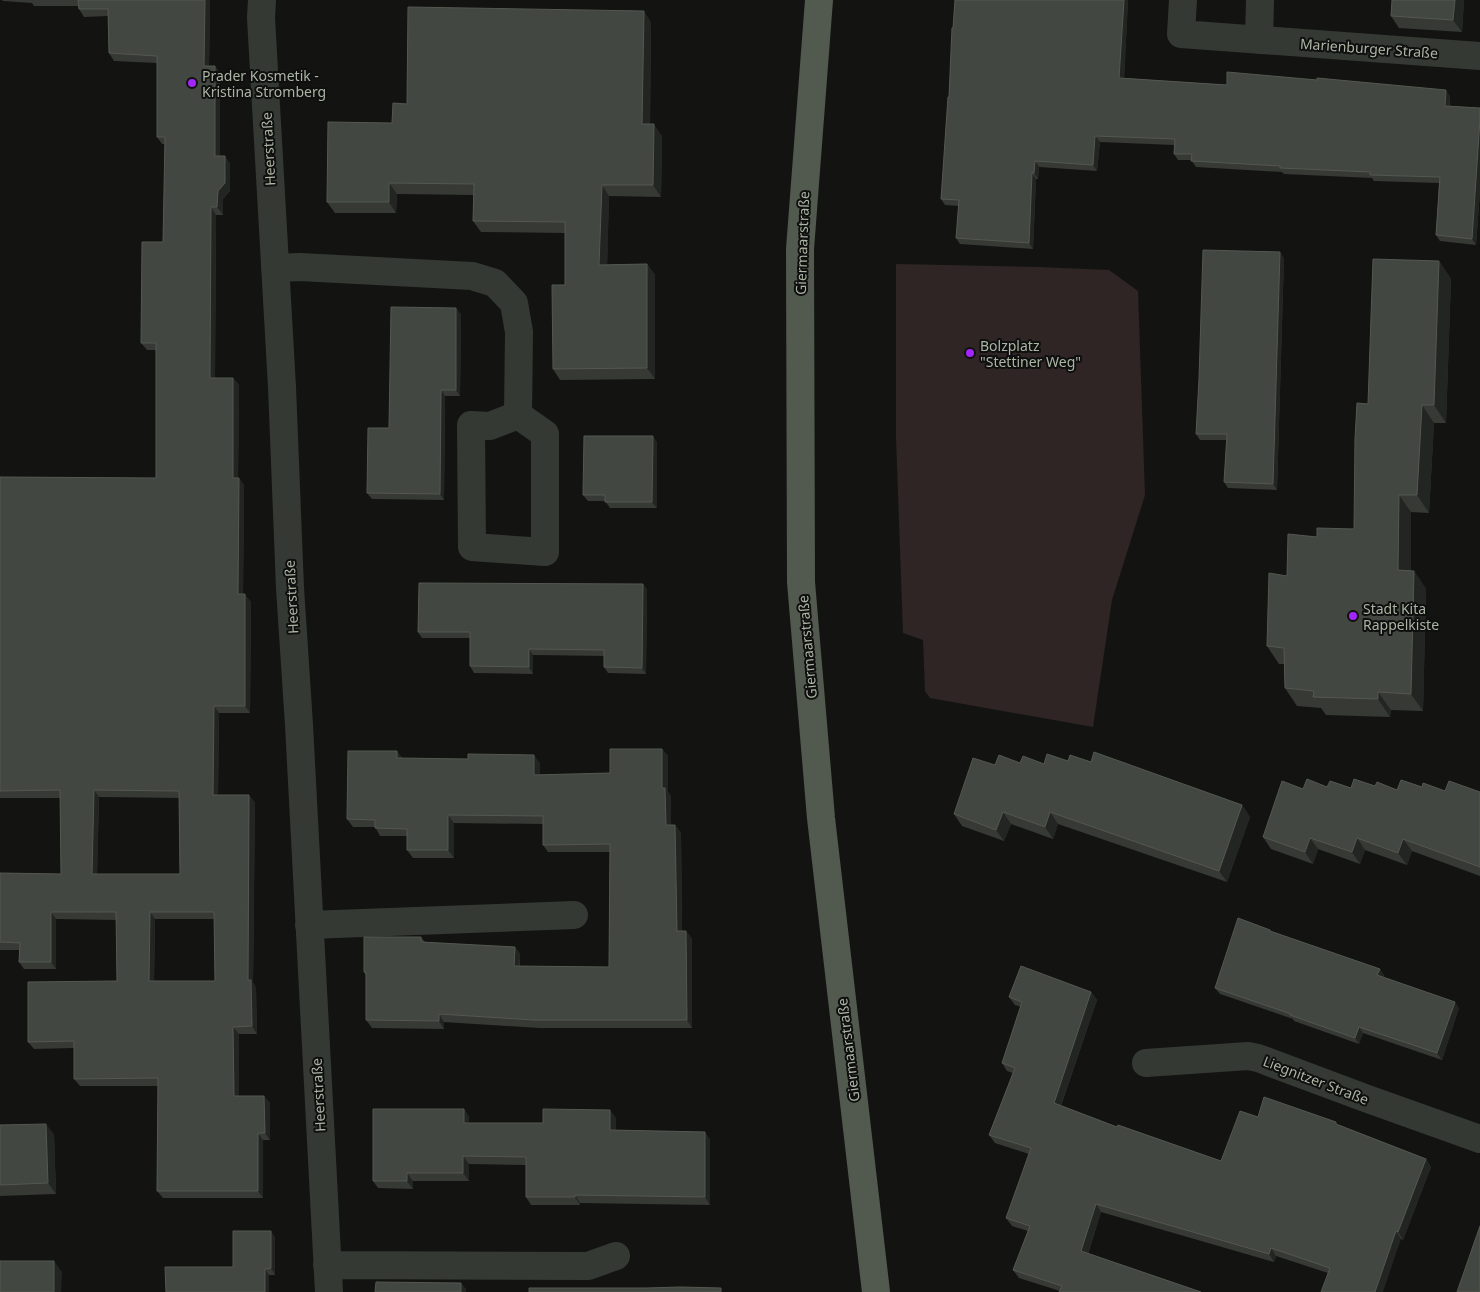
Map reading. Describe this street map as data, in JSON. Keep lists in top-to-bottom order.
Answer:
{
  "streets": {
    "main road": ["Giermaarstraße"],
    "street": ["Marienburger Straße", "Heerstraße", "Liegnitzer Straße"]
  },
  "places": ["Prader Kosmetik - Kristina Stromberg", "Bolzplatz \"Stettiner Weg\"", "Stadt Kita Rappelkiste"]
}
